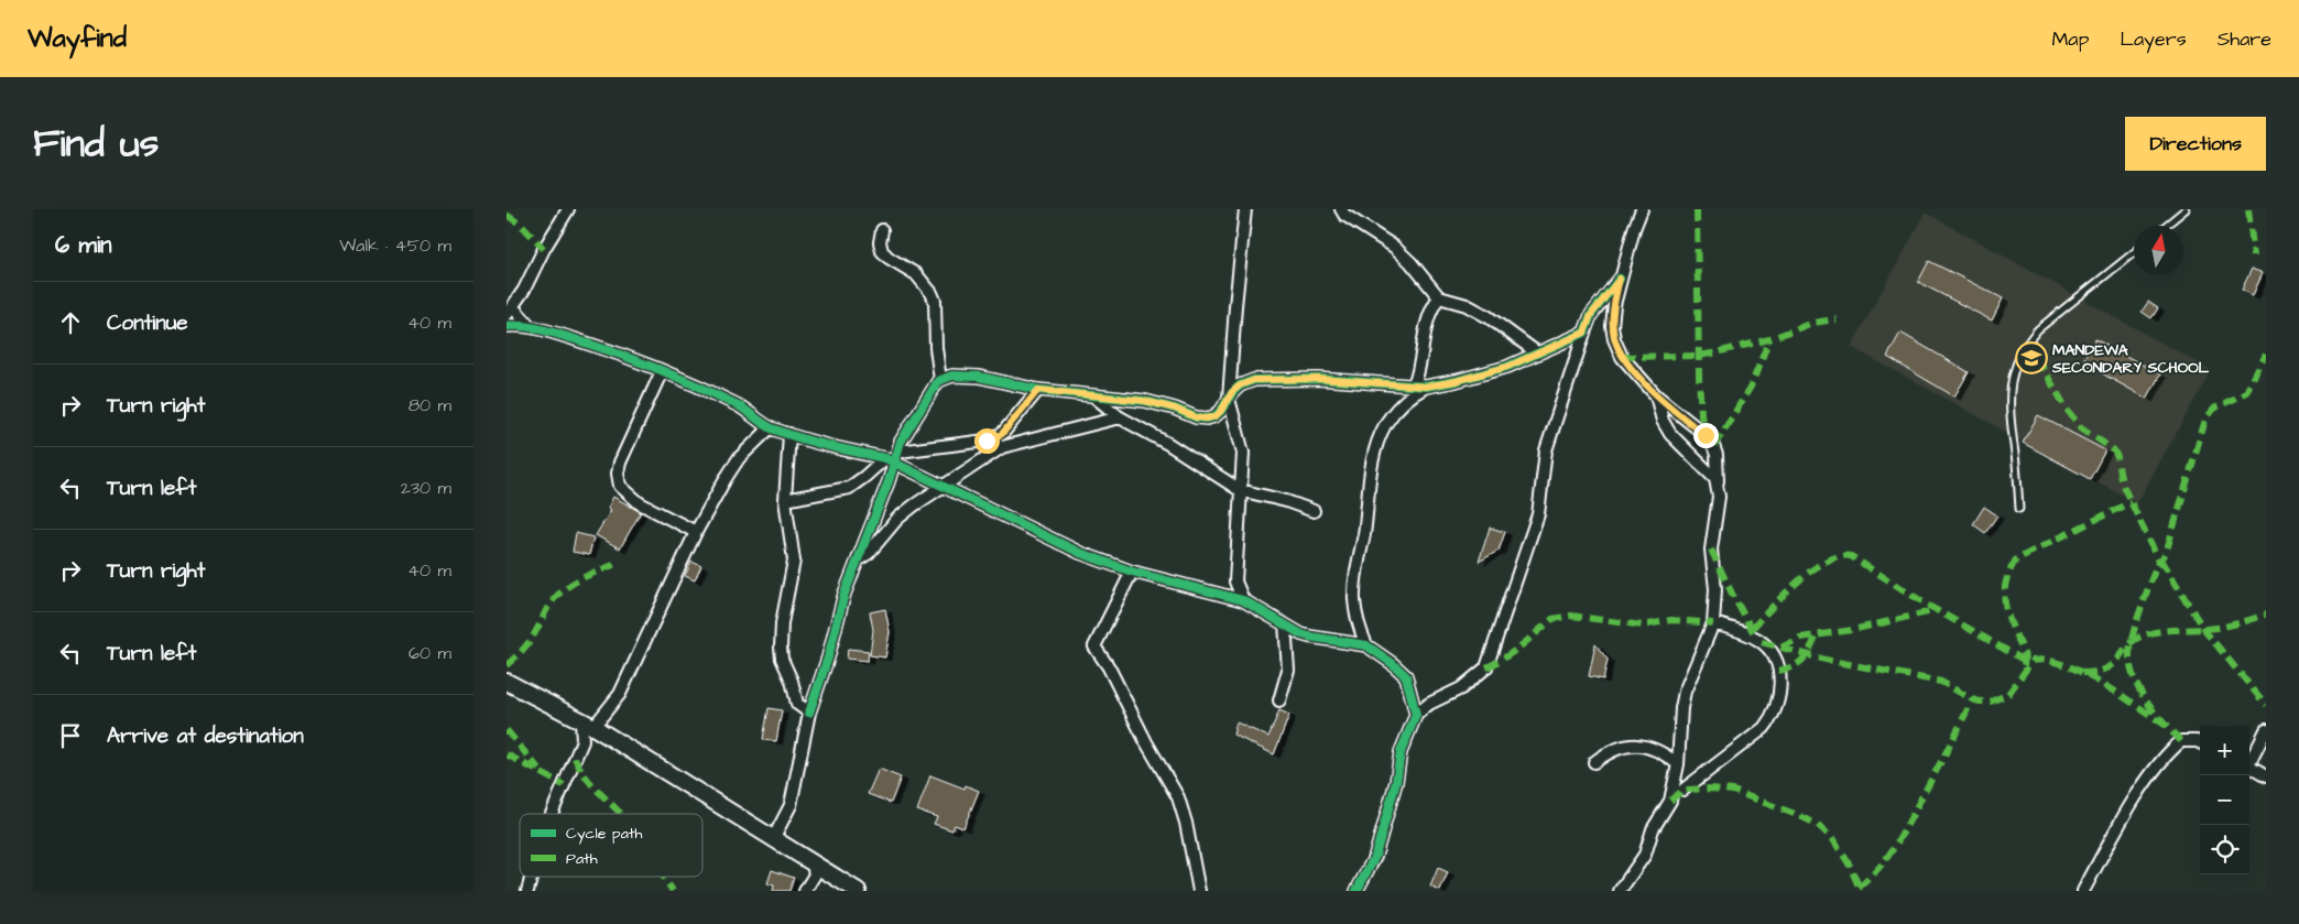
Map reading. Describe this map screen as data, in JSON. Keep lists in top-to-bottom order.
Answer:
{
  "places": {
    "school or university": ["MANDEWA SECONDARY SCHOOL"]
  },
  "legend": ["Cycle path", "Path"],
  "north": "top",
  "page": {
    "header": "Wayfind",
    "nav": ["Map", "Layers", "Share"],
    "title": "Find us",
    "buttons": "Directions",
    "heading": ["6 min", "Walk · 450 m"],
    "list": [
      ["Continue", "40 m"],
      ["Turn right", "80 m"],
      ["Turn left", "230 m"],
      ["Turn right", "40 m"],
      ["Turn left", "60 m"],
      "Arrive at destination"
    ],
    "map_buttons": ["+", "−"]
  }
}
